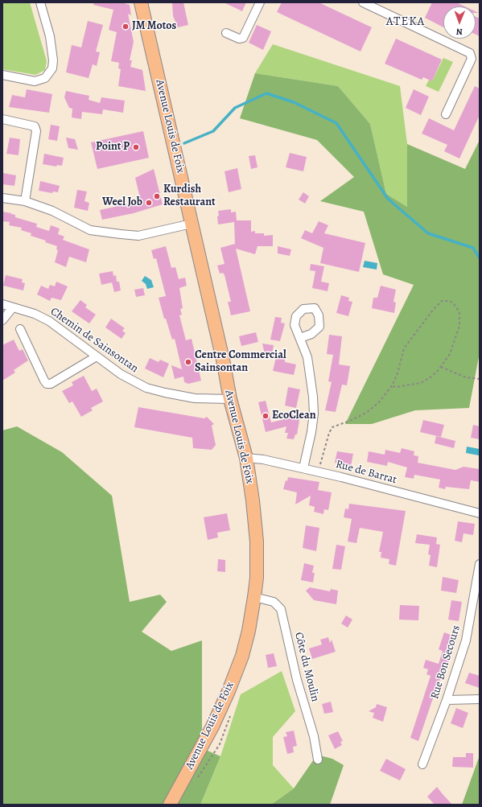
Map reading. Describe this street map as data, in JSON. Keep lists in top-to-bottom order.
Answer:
{
  "streets": {
    "main road": ["Avenue Louis de Foix"],
    "street": [
      "Chemin de Sainsontan",
      "Rue de Barrat",
      "Rue Bon Secours",
      "Côte du Moulin"
    ]
  },
  "crossings": [
    ["Avenue Louis de Foix", "Chemin de Sainsontan"],
    ["Avenue Louis de Foix", "Rue de Barrat"],
    ["Avenue Louis de Foix", "Côte du Moulin"]
  ],
  "districts": ["ATEKA"],
  "places": [
    "JM Motos",
    "Point P",
    "Kurdish Restaurant",
    "Weel Job",
    "Centre Commercial Sainsontan",
    "EcoClean"
  ],
  "north": "bottom"
}
